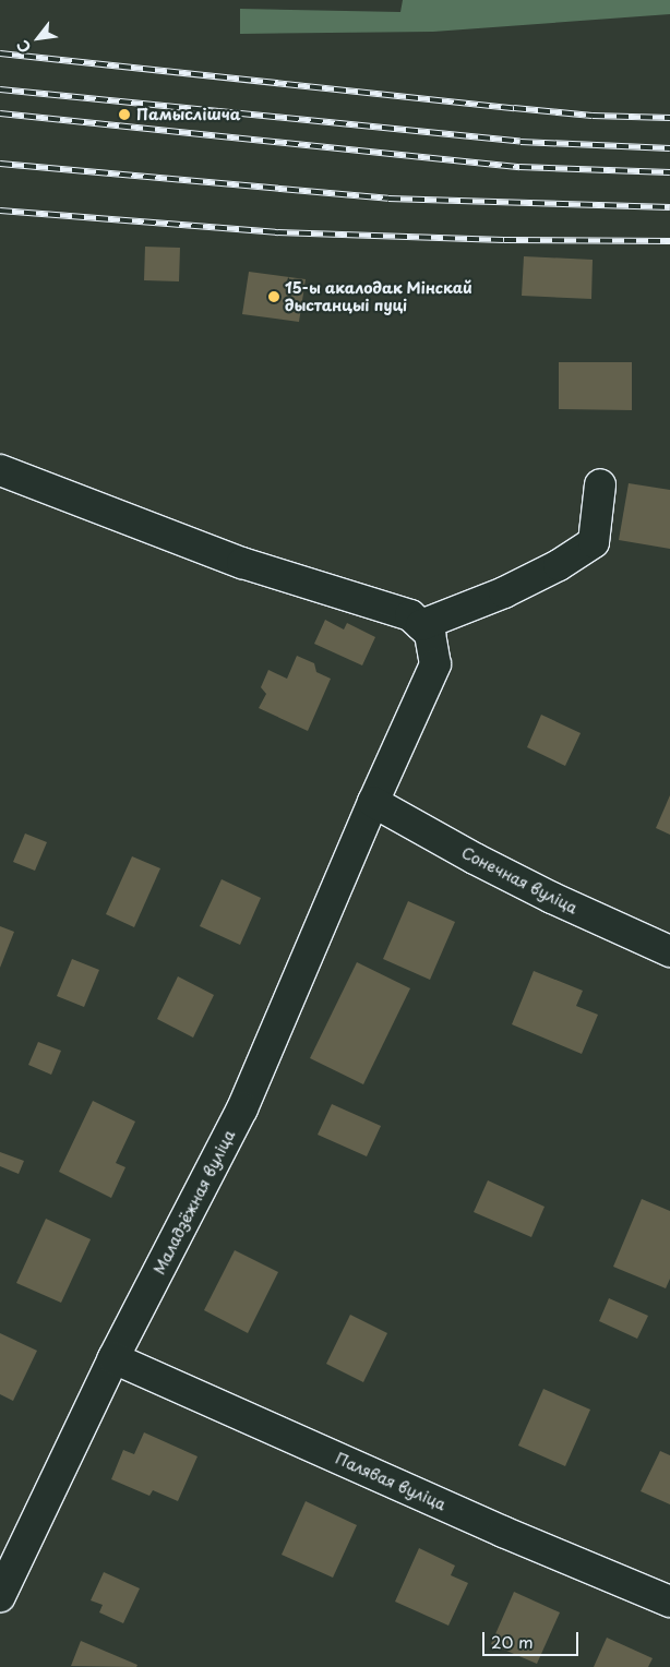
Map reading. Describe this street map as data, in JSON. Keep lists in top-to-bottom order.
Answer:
{
  "streets": {
    "street": ["Сонечная вуліца", "Маладзёжная вуліца", "Палявая вуліца"]
  },
  "crossings": [
    ["Сонечная вуліца", "Маладзёжная вуліца"],
    ["Маладзёжная вуліца", "Палявая вуліца"]
  ],
  "places": ["Памыслішча", "15-ы акалодак Мінскай дыстанцыі пуці"],
  "scale_bar": "20 m",
  "north": "bottom left"
}
